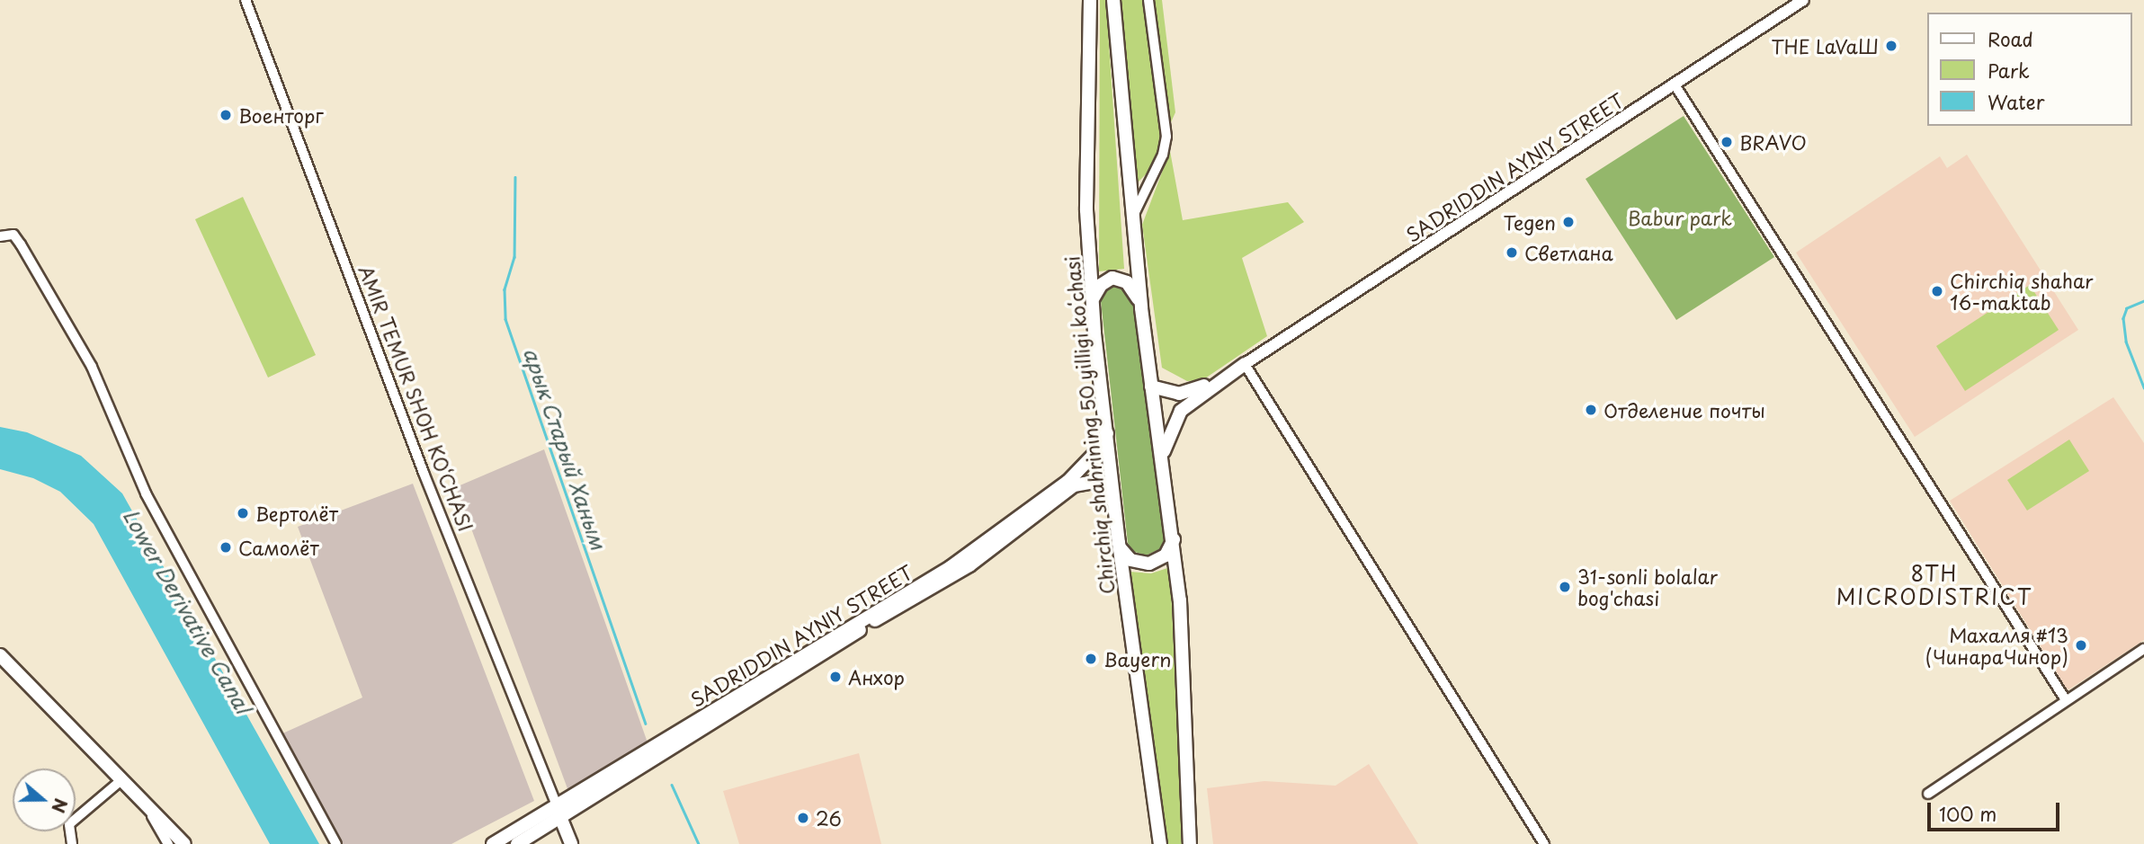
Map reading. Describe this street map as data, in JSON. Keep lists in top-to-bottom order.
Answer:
{
  "streets": {
    "main road": ["SADRIDDIN AYNIY STREET", "AMIR TEMUR SHOH KO‘CHASI", "Chirchiq shahrining 50 yilligi koʻchasi"]
  },
  "crossings": [
    ["SADRIDDIN AYNIY STREET", "AMIR TEMUR SHOH KO‘CHASI"],
    ["SADRIDDIN AYNIY STREET", "Chirchiq shahrining 50 yilligi koʻchasi"]
  ],
  "districts": ["8TH MICRODISTRICT"],
  "water": ["арык Старый Ханым", "Lower Derivative Canal"],
  "parks": ["Babur park"],
  "places": [
    "THE LaVaШ",
    "Военторг",
    "BRAVO",
    "Tegen",
    "Светлана",
    "Chirchiq shahar 16-maktab",
    "Отделение почты",
    "Вертолёт",
    "Самолёт",
    "31-sonli bolalar bog'chasi",
    "Махалля #13 (ЧинараЧинор)",
    "Bayern",
    "Анхор",
    "26"
  ],
  "legend": ["Road", "Park", "Water"],
  "scale_bar": "100 m",
  "north": "right"
}
